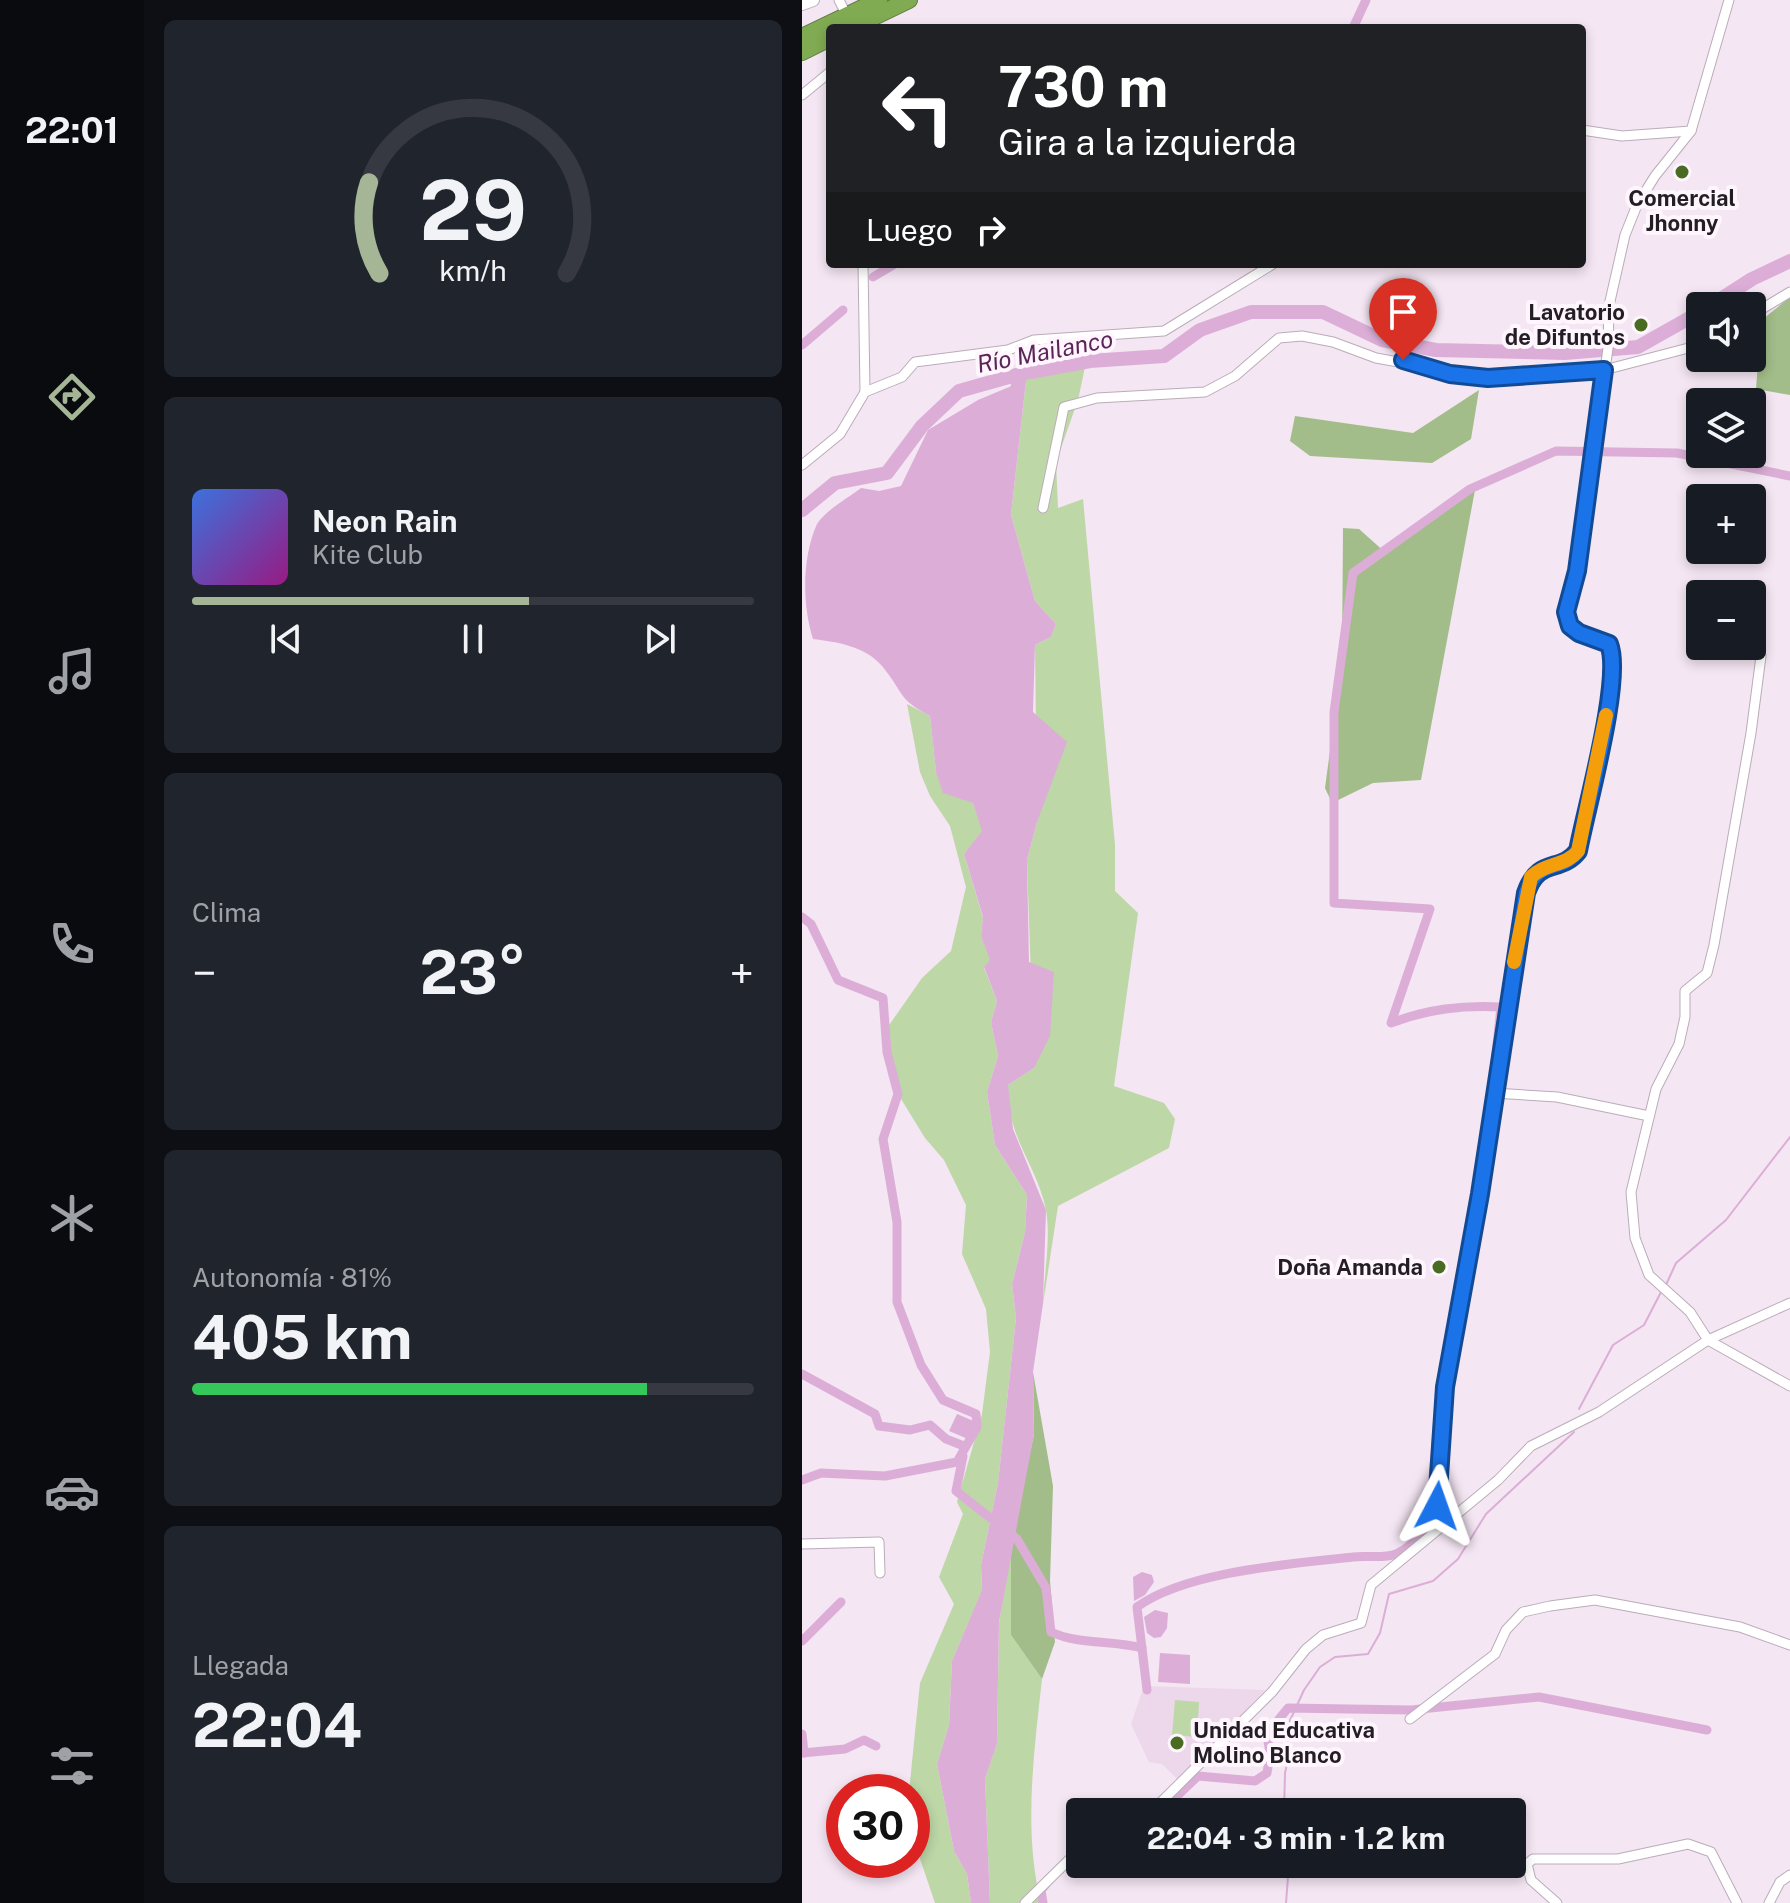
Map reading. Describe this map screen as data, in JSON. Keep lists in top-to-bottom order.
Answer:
{
  "water": ["Río Mailanco"],
  "places": [
    "Comercial Jhonny",
    "Lavatorio de Difuntos",
    "Doña Amanda",
    "Unidad Educativa Molino Blanco"
  ],
  "page": {
    "tabs": "22:01",
    "turn": ["730 m", "Gira a la izquierda"],
    "then": "Luego",
    "map_buttons": ["+", "−"],
    "song": ["Neon Rain", "Kite Club"],
    "tile": [
      "Clima",
      ["Autonomía · 81%", "405 km"],
      ["Llegada", "22:04"]
    ],
    "heat": ["−", "23°", "+"],
    "limit": "30",
    "trip": "22:04 · 3 min · 1.2 km",
    "gauge": ["29", "km/h"]
  }
}
